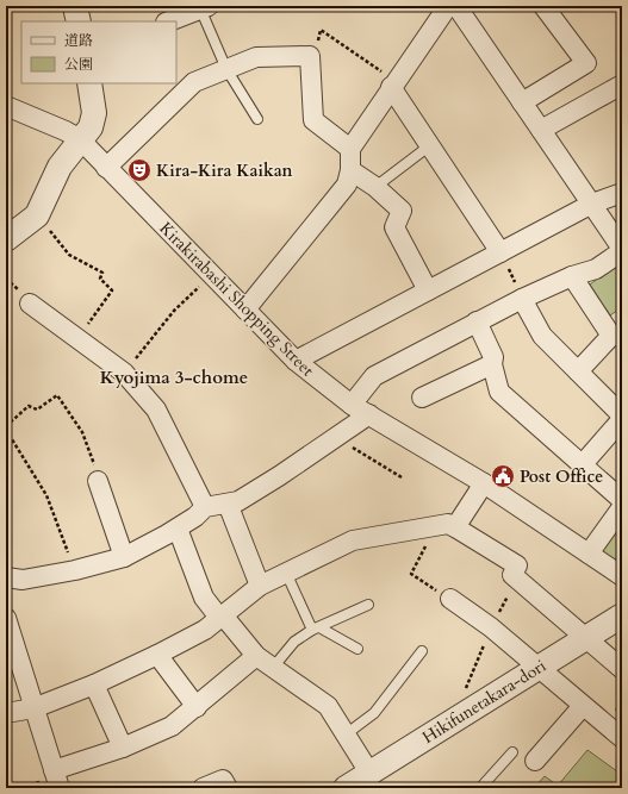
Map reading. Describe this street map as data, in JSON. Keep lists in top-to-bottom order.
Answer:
{
  "streets": {
    "street": ["Kirakirabashi Shopping Street", "Hikifunetakara-dori"]
  },
  "districts": ["Kyojima 3-chome"],
  "places": {
    "theatre": ["Kira-Kira Kaikan"],
    "public building": ["Post Office"]
  },
  "legend": ["道路", "公園"]
}
